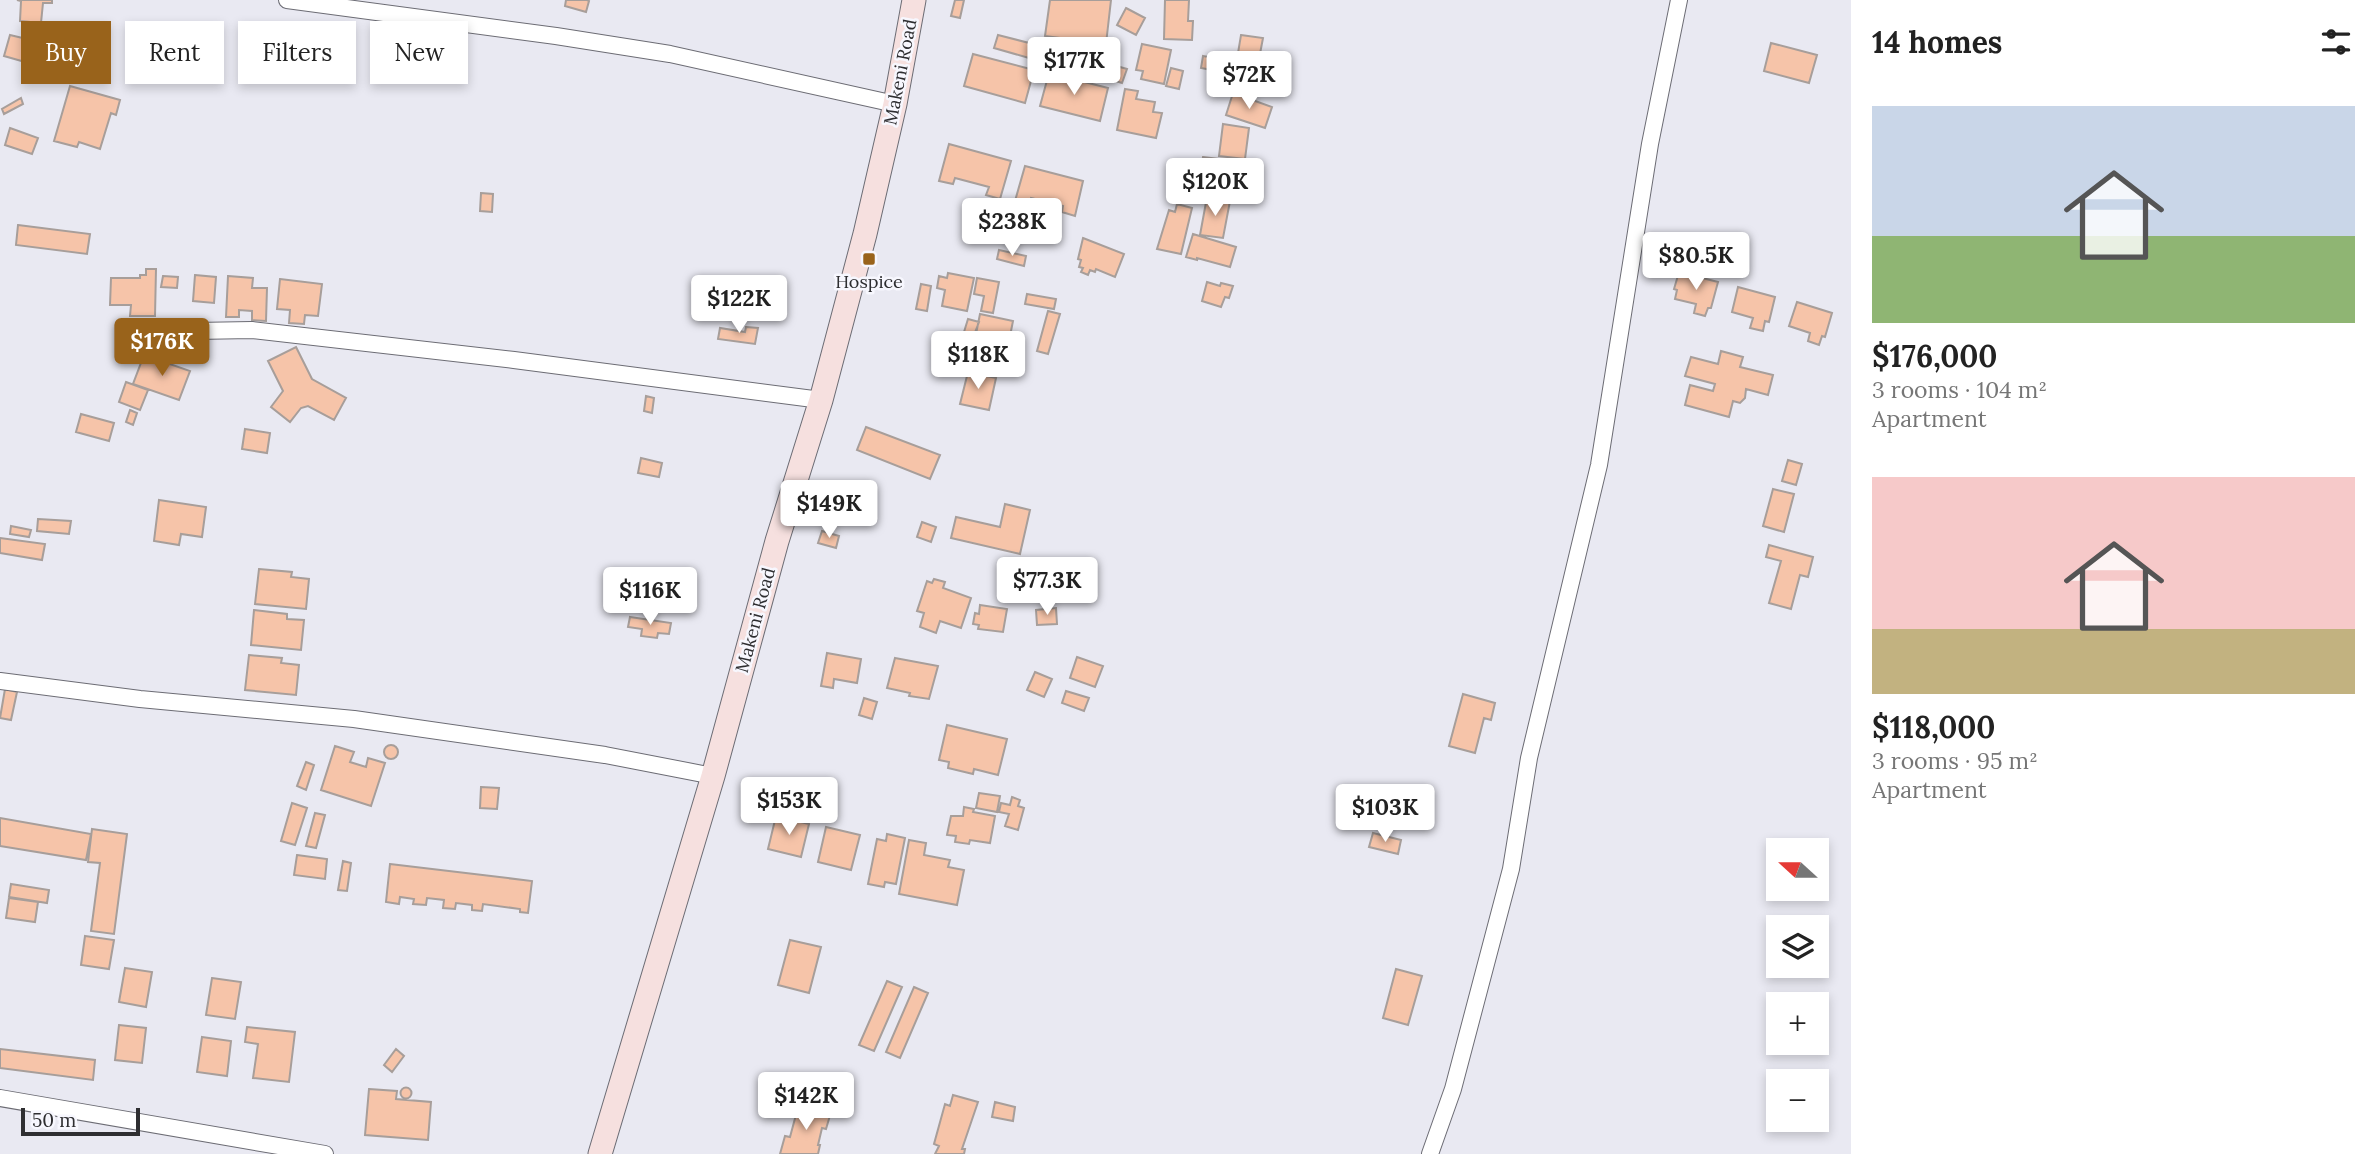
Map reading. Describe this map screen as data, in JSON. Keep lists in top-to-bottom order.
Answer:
{
  "streets": {
    "main road": ["Makeni Road"]
  },
  "places": {
    "transit": ["Hospice"]
  },
  "scale_bar": "50 m",
  "north": "left",
  "page": {
    "heading": "14 homes",
    "chip": [
      "Buy",
      "Rent",
      "Filters",
      "New"
    ],
    "price": [
      "$177K",
      "$72K",
      "$120K",
      "$238K",
      "$80.5K",
      "$122K",
      "$176K",
      "$118K",
      "$149K",
      "$77.3K",
      "$116K",
      "$153K",
      "$103K",
      "$142K"
    ],
    "list": [
      {
        "name": "$176,000",
        "note": "3 rooms · 104 m² · Apartment"
      },
      {
        "name": "$118,000",
        "note": "3 rooms · 95 m² · Apartment"
      }
    ],
    "map_buttons": ["+", "−"],
    "scale": "50 m"
  }
}
